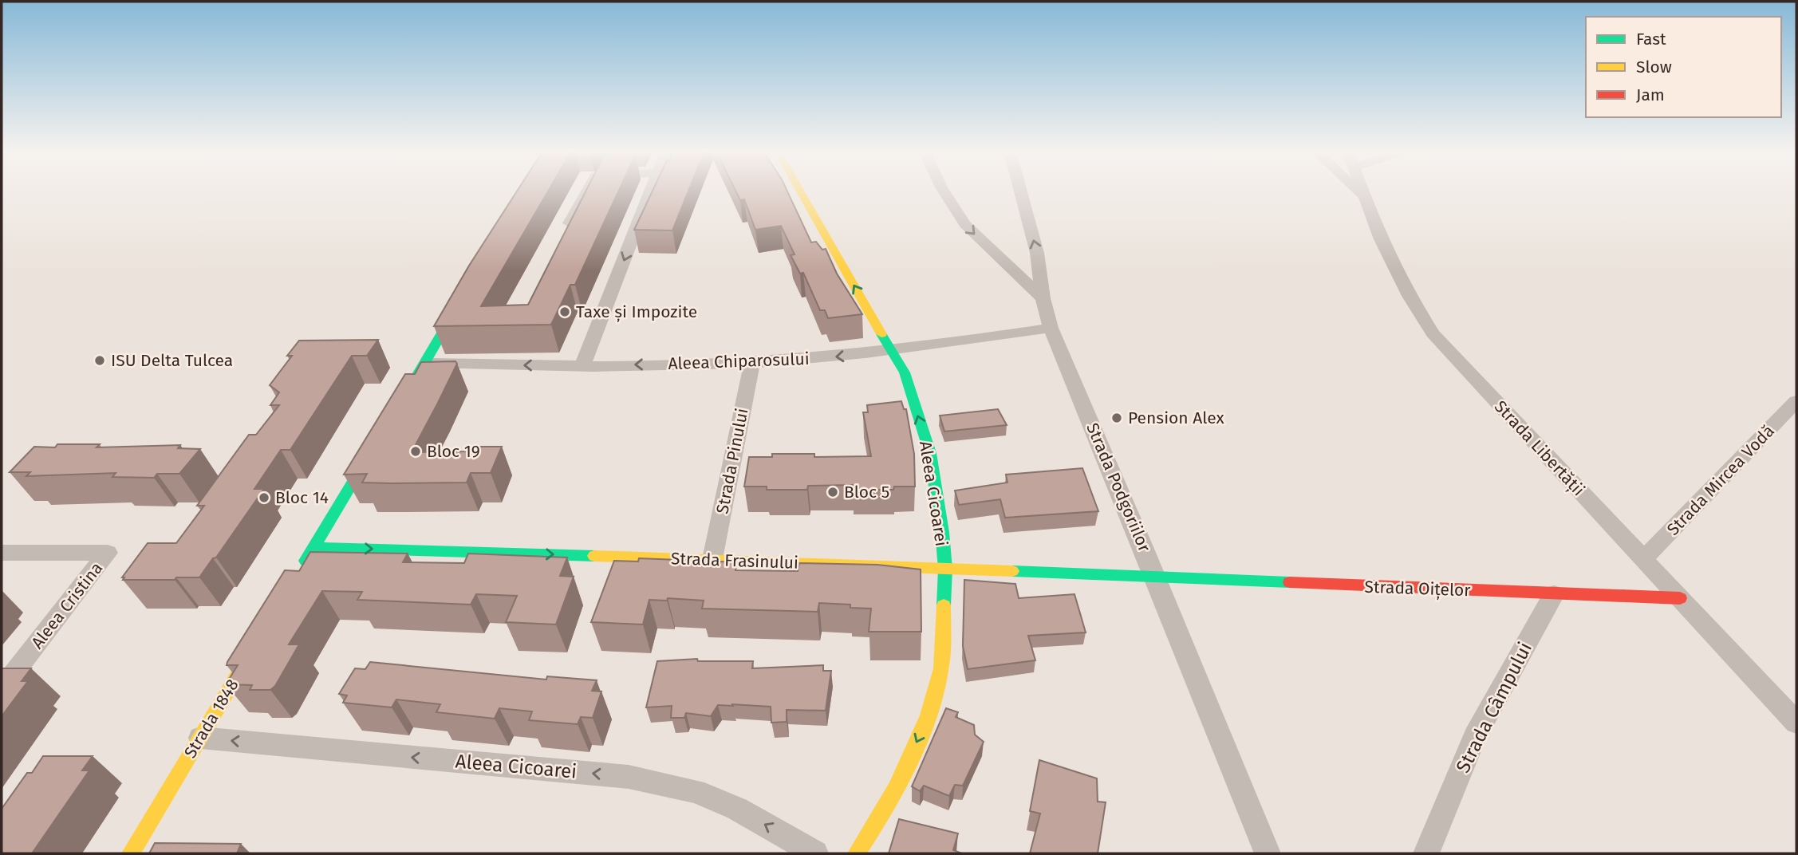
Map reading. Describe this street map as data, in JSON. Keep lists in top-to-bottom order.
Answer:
{
  "streets": {
    "street": [
      "Aleea Chiparosului",
      "Strada Libertății",
      "Strada Pinului",
      "Strada Mircea Vodă",
      "Strada Podgoriilor",
      "Aleea Cicoarei",
      "Strada Frasinului",
      "Strada Oițelor",
      "Aleea Cristina",
      "Strada Câmpului",
      "Strada 1848"
    ]
  },
  "crossings": [
    ["Aleea Chiparosului", "Strada Pinului"],
    ["Aleea Chiparosului", "Strada Podgoriilor"],
    ["Aleea Chiparosului", "Aleea Cicoarei"],
    ["Strada Libertății", "Strada Mircea Vodă"],
    ["Strada Libertății", "Strada Oițelor"],
    ["Strada Pinului", "Strada Frasinului"],
    ["Strada Podgoriilor", "Strada Frasinului"],
    ["Strada Podgoriilor", "Strada Oițelor"],
    ["Aleea Cicoarei", "Strada Frasinului"],
    ["Aleea Cicoarei", "Strada 1848"],
    ["Strada Frasinului", "Strada Oițelor"],
    ["Strada Oițelor", "Strada Câmpului"]
  ],
  "one_way": ["Aleea Chiparosului", "Strada Frasinului"],
  "places": [
    "Taxe și Impozite",
    "ISU Delta Tulcea",
    "Pension Alex",
    "Bloc 19",
    "Bloc 5",
    "Bloc 14"
  ],
  "legend": ["Fast", "Slow", "Jam"]
}
